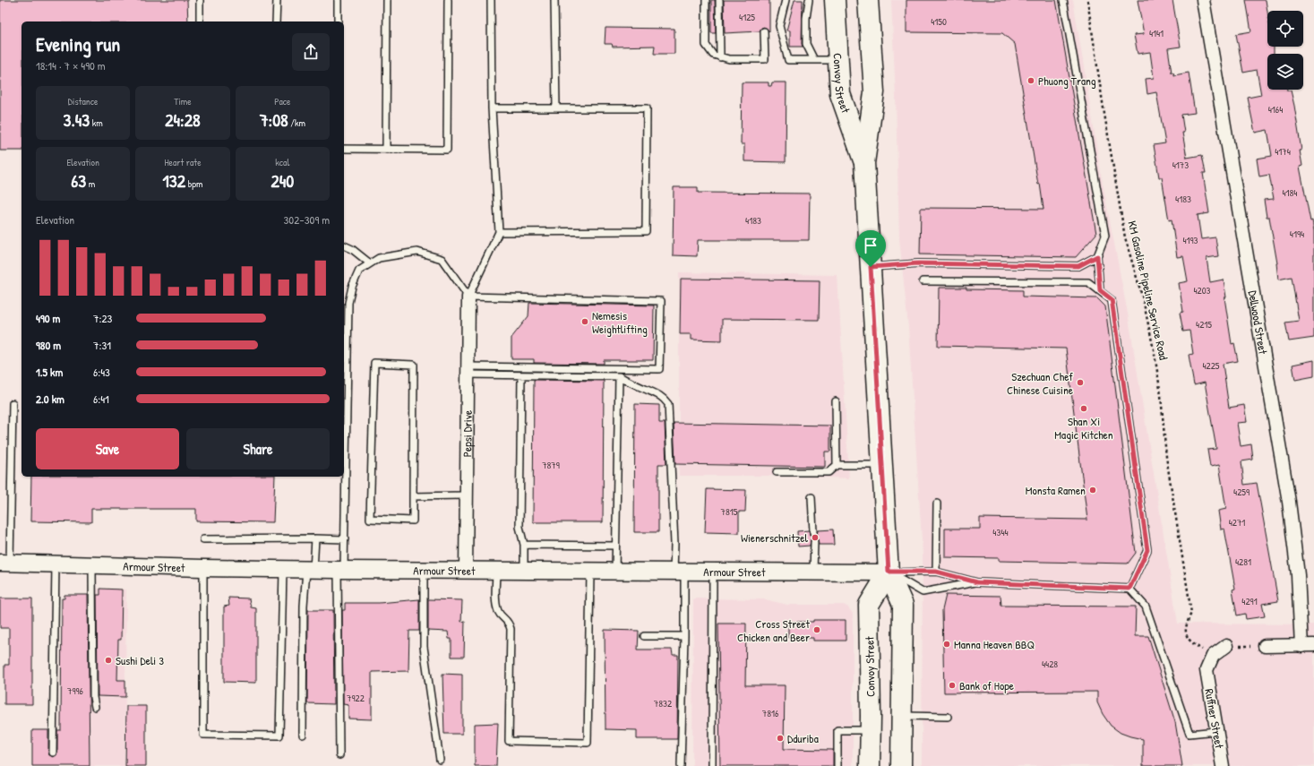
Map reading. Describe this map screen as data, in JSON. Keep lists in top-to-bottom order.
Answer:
{
  "streets": {
    "main road": ["Convoy Street"],
    "street": [
      "Dellwood Street",
      "Pepsi Drive",
      "Armour Street",
      "Ruffner Street"
    ],
    "path": ["KM Gasoline Pipeline Service Road"]
  },
  "crossings": [
    ["Convoy Street", "Armour Street"],
    ["KM Gasoline Pipeline Service Road", "Ruffner Street"],
    ["Pepsi Drive", "Armour Street"]
  ],
  "places": [
    "Phuong Trang",
    "Nemesis Weightlifting",
    "Szechuan Chef Chinese Cuisine",
    "Shan Xi Magic Kitchen",
    "Monsta Ramen",
    "Wienerschnitzel",
    "Cross Street Chicken and Beer",
    "Manna Heaven BBQ",
    "Sushi Deli 3",
    "Bank of Hope",
    "Dduriba"
  ],
  "house_numbers": [
    "4125",
    "4150",
    "4141",
    "4164",
    "4174",
    "4173",
    "4184",
    "4183",
    "4183",
    "4194",
    "4193",
    "4203",
    "4215",
    "4225",
    "7879",
    "4259",
    "7815",
    "4271",
    "4344",
    "4281",
    "4291",
    "4428",
    "7996",
    "7922",
    "7832",
    "7816"
  ],
  "page": {
    "heading": ["Evening run", "18:14 · 7 × 490 m"],
    "stats": [
      ["Distance", "3.43 km"],
      ["Time", "24:28"],
      ["Pace", "7:08 /km"],
      ["Elevation", "63 m"],
      ["Heart rate", "132 bpm"],
      ["kcal", "240"]
    ],
    "chart": ["Elevation", "302–309 m"],
    "list": [
      {
        "name": "490 m",
        "note": "7:23"
      },
      {
        "name": "980 m",
        "note": "7:31"
      },
      {
        "name": "1.5 km",
        "note": "6:43"
      },
      {
        "name": "2.0 km",
        "note": "6:41"
      }
    ],
    "buttons": ["Save", "Share"]
  }
}
